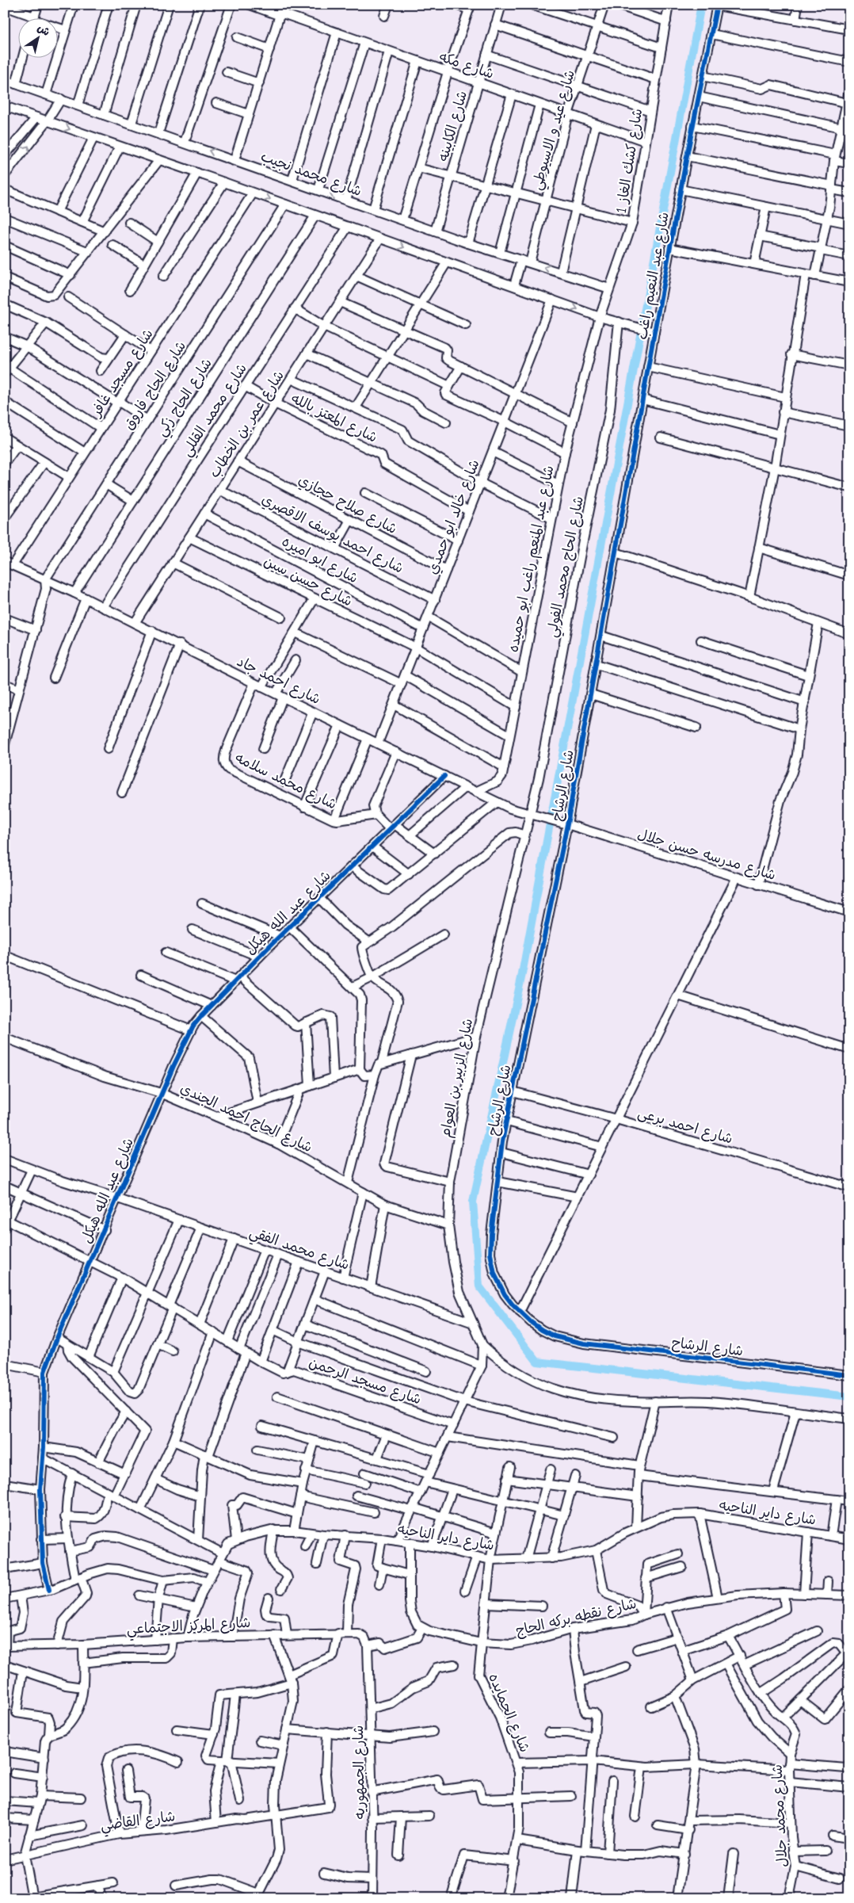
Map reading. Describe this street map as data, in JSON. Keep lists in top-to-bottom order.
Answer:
{
  "streets": {
    "street": [
      "شارع مكه",
      "شارع الكابينه",
      "شارع عيد و الاسيوطي",
      "شارع كشك الغاز 1",
      "شارع محمد نجيب",
      "شارع عبد النعيم راغب",
      "شارع مسجد غافر",
      "شارع الحاج فاروق",
      "شارع الحاج زكي",
      "شارع محمد القللي",
      "شارع المعتز بالله",
      "شارع عمر بن الخطاب",
      "شارع صلاح حجازي",
      "شارع خالد ابو حمدي",
      "شارع احمد يوسف الاقصري",
      "شارع عبد المنعم راغب ابو حميده",
      "شارع ابو اميره",
      "شارع الحاج محمد الفولي",
      "شارع حسن سين",
      "شارع احمد جاد",
      "شارع محمد سلامه",
      "شارع الرشاح",
      "شارع مدرسه حسن جلال",
      "شارع عبد الله هيكل",
      "شارع الزبير بن العوام",
      "شارع الحاج احمد الجندي",
      "شارع احمد برعى",
      "شارع محمد الفقي",
      "شارع مسجد الرحمن",
      "شارع داير الناحيه",
      "شارع نقطه بركه الحاج",
      "شارع المركز الاجتماعي",
      "شارع الحمايده",
      "شارع الجمهوريه",
      "شارع محمد جلال",
      "شارع القاضي"
    ]
  },
  "crossings": [
    ["شارع مكه", "شارع الكابينه"],
    ["شارع مكه", "شارع عيد و الاسيوطي"],
    ["شارع مكه", "شارع كشك الغاز 1"],
    ["شارع الكابينه", "شارع محمد نجيب"],
    ["شارع عيد و الاسيوطي", "شارع محمد نجيب"],
    ["شارع كشك الغاز 1", "شارع محمد نجيب"],
    ["شارع كشك الغاز 1", "شارع عبد المنعم راغب ابو حميده"],
    ["شارع عبد النعيم راغب", "شارع الرشاح"],
    ["شارع مسجد غافر", "شارع احمد جاد"],
    ["شارع الحاج فاروق", "شارع احمد جاد"],
    ["شارع الحاج زكي", "شارع احمد جاد"],
    ["شارع محمد القللي", "شارع المعتز بالله"],
    ["شارع محمد القللي", "شارع احمد جاد"],
    ["شارع المعتز بالله", "شارع عمر بن الخطاب"],
    ["شارع المعتز بالله", "شارع خالد ابو حمدي"],
    ["شارع عمر بن الخطاب", "شارع صلاح حجازي"],
    ["شارع عمر بن الخطاب", "شارع احمد يوسف الاقصري"],
    ["شارع عمر بن الخطاب", "شارع ابو اميره"],
    ["شارع عمر بن الخطاب", "شارع حسن سين"],
    ["شارع عمر بن الخطاب", "شارع احمد جاد"],
    ["شارع صلاح حجازي", "شارع خالد ابو حمدي"],
    ["شارع خالد ابو حمدي", "شارع احمد يوسف الاقصري"],
    ["شارع خالد ابو حمدي", "شارع ابو اميره"],
    ["شارع خالد ابو حمدي", "شارع حسن سين"],
    ["شارع خالد ابو حمدي", "شارع احمد جاد"],
    ["شارع عبد المنعم راغب ابو حميده", "شارع حسن سين"],
    ["شارع عبد المنعم راغب ابو حميده", "شارع احمد جاد"],
    ["شارع الحاج محمد الفولي", "شارع احمد جاد"],
    ["شارع الحاج محمد الفولي", "شارع الزبير بن العوام"],
    ["شارع احمد جاد", "شارع محمد سلامه"],
    ["شارع احمد جاد", "شارع مدرسه حسن جلال"],
    ["شارع احمد جاد", "شارع عبد الله هيكل"],
    ["شارع احمد جاد", "شارع الزبير بن العوام"],
    ["شارع الرشاح", "شارع مدرسه حسن جلال"],
    ["شارع الرشاح", "شارع احمد برعى"],
    ["شارع عبد الله هيكل", "شارع الحاج احمد الجندي"],
    ["شارع عبد الله هيكل", "شارع محمد الفقي"],
    ["شارع عبد الله هيكل", "شارع مسجد الرحمن"],
    ["شارع الزبير بن العوام", "شارع الحاج احمد الجندي"],
    ["شارع الزبير بن العوام", "شارع محمد الفقي"],
    ["شارع داير الناحيه", "شارع المركز الاجتماعي"],
    ["شارع داير الناحيه", "شارع الحمايده"],
    ["شارع نقطه بركه الحاج", "شارع الحمايده"],
    ["شارع المركز الاجتماعي", "شارع الجمهوريه"]
  ],
  "north": "top right"
}
